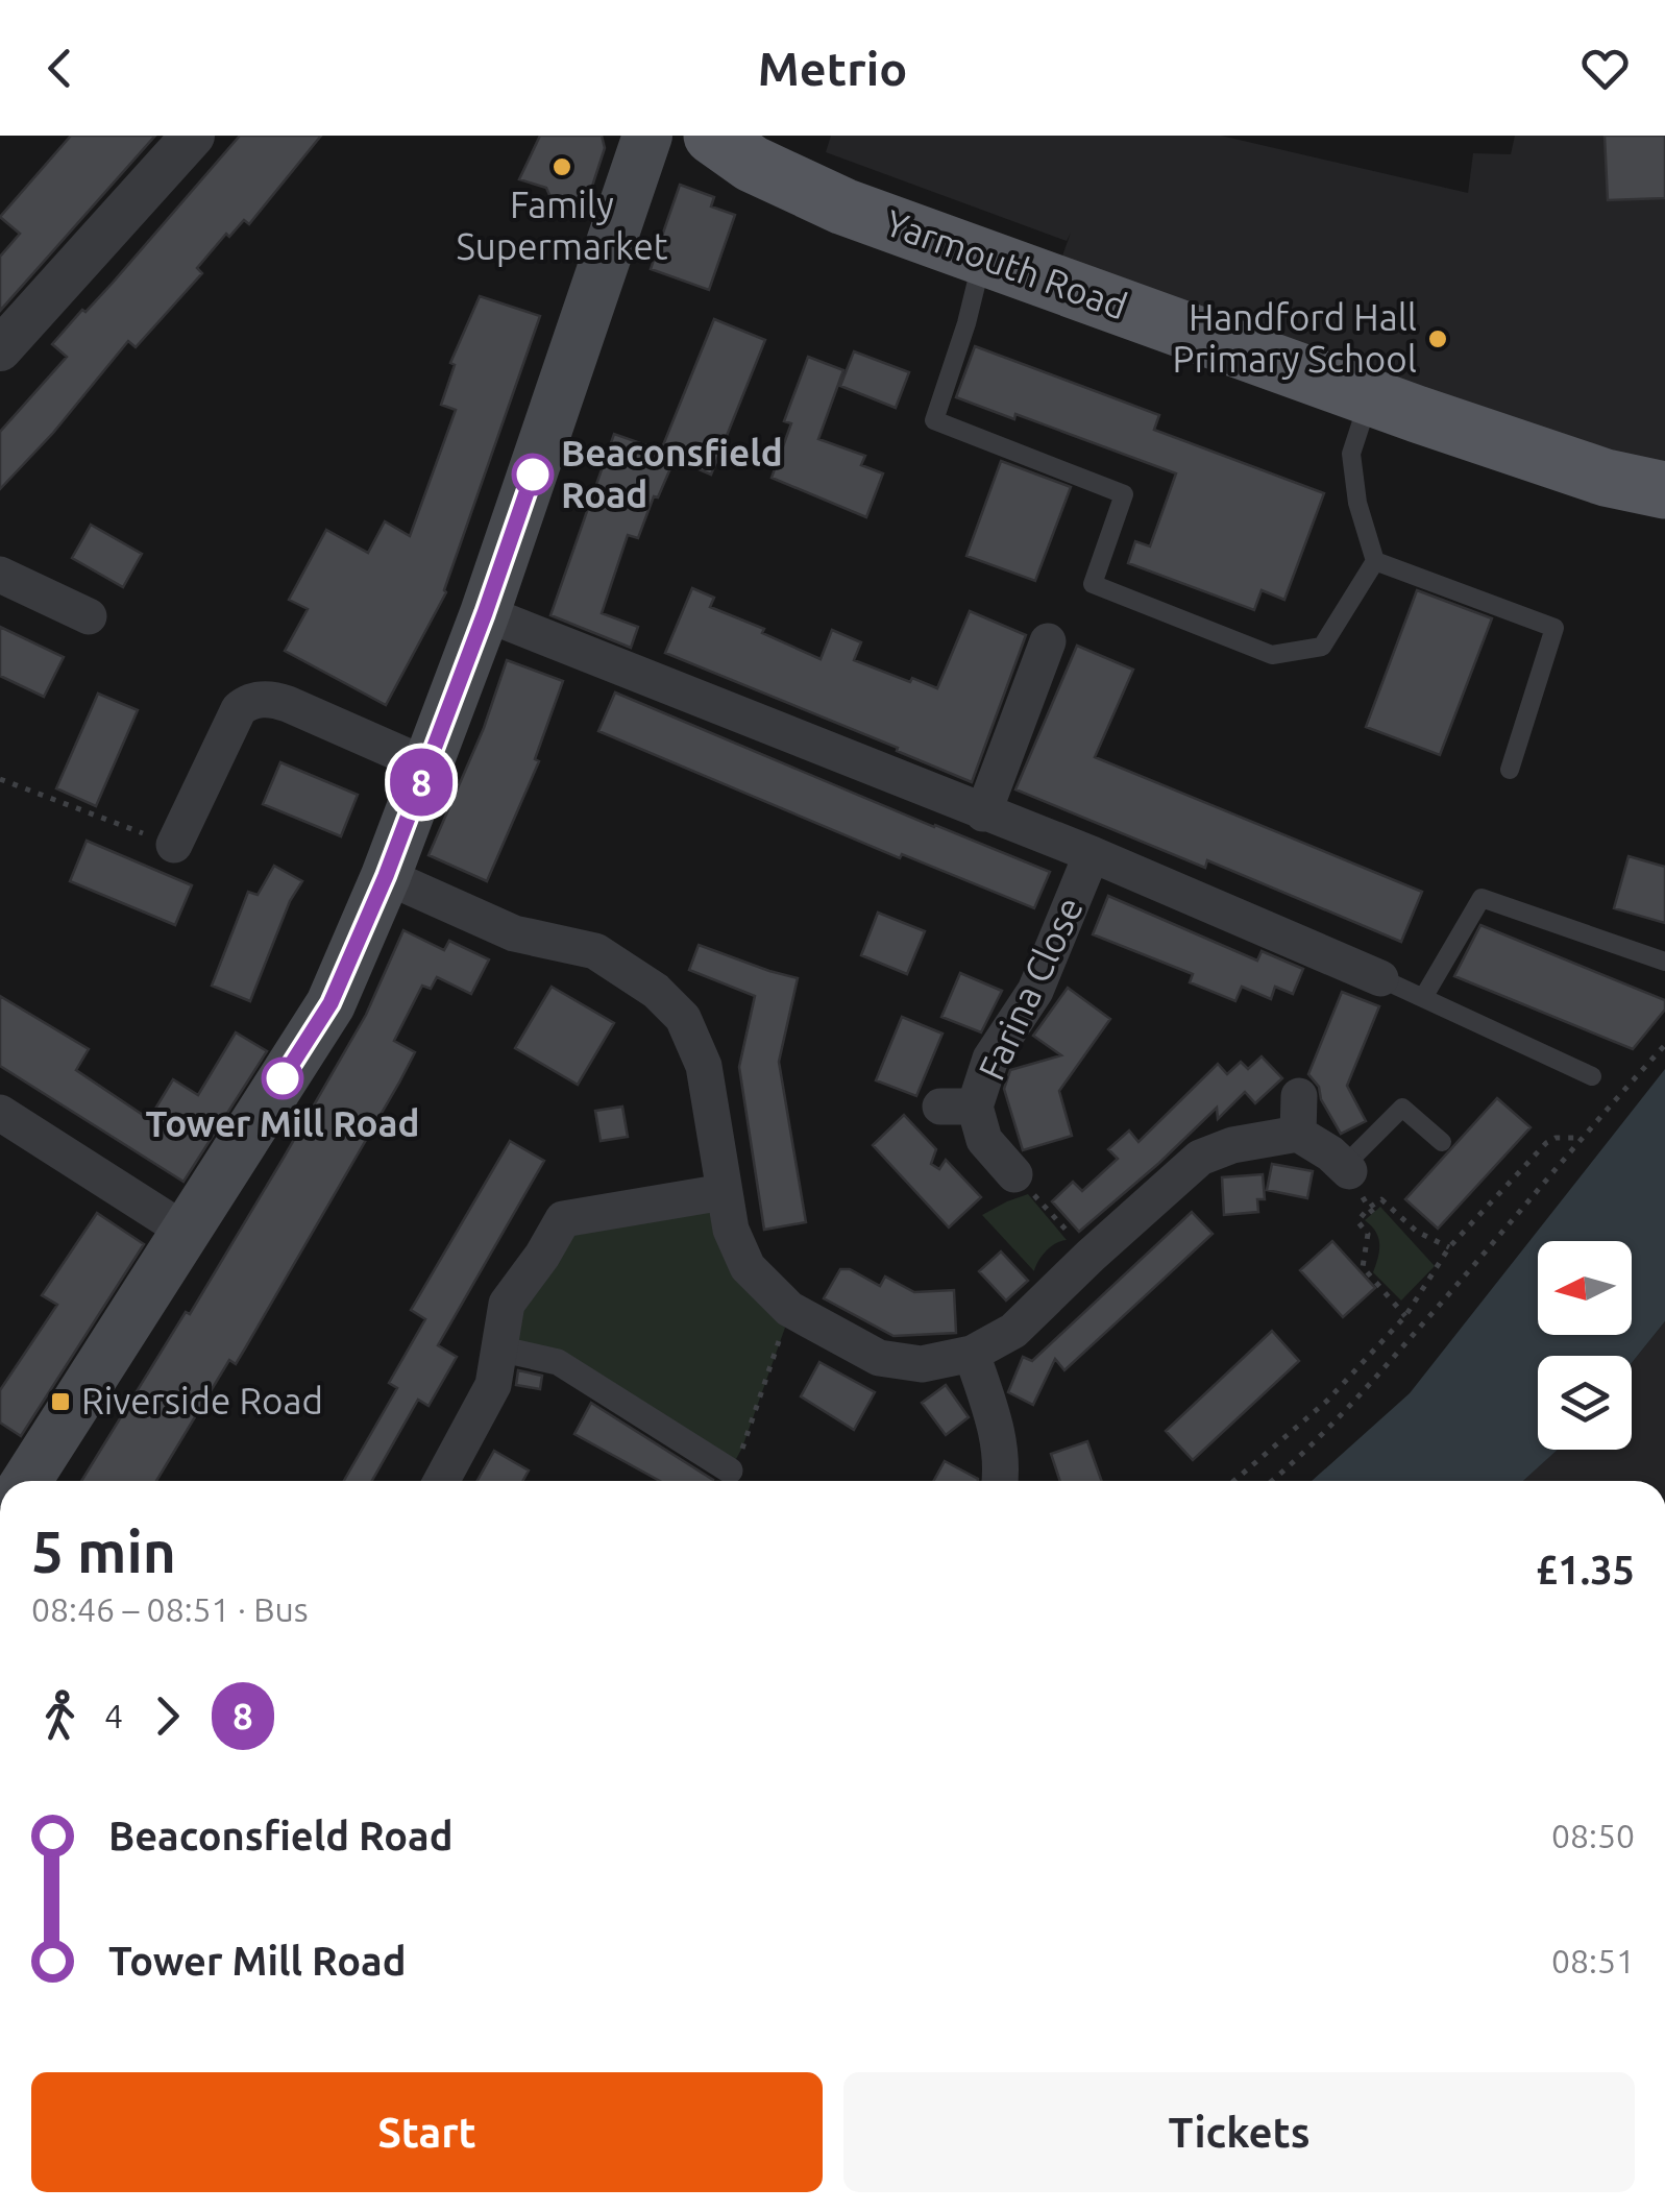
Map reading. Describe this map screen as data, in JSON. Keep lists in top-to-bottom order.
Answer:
{
  "streets": {
    "main road": ["Yarmouth Road"],
    "street": ["Farina Close"]
  },
  "places": {
    "other": [
      "Family Supermarket",
      "Handford Hall Primary School",
      "Beaconsfield Road",
      "Tower Mill Road"
    ],
    "transit": ["Riverside Road"]
  },
  "lines": ["bus line 8"],
  "north": "left",
  "page": {
    "header": "Metrio",
    "on_map": "8",
    "heading": ["5 min", "08:46 – 08:51 · Bus", "£1.35"],
    "legs": ["4", "8"],
    "list": [
      {
        "name": "Beaconsfield Road",
        "value": "08:50"
      },
      {
        "name": "Tower Mill Road",
        "value": "08:51"
      }
    ],
    "buttons": ["Start", "Tickets"]
  }
}
